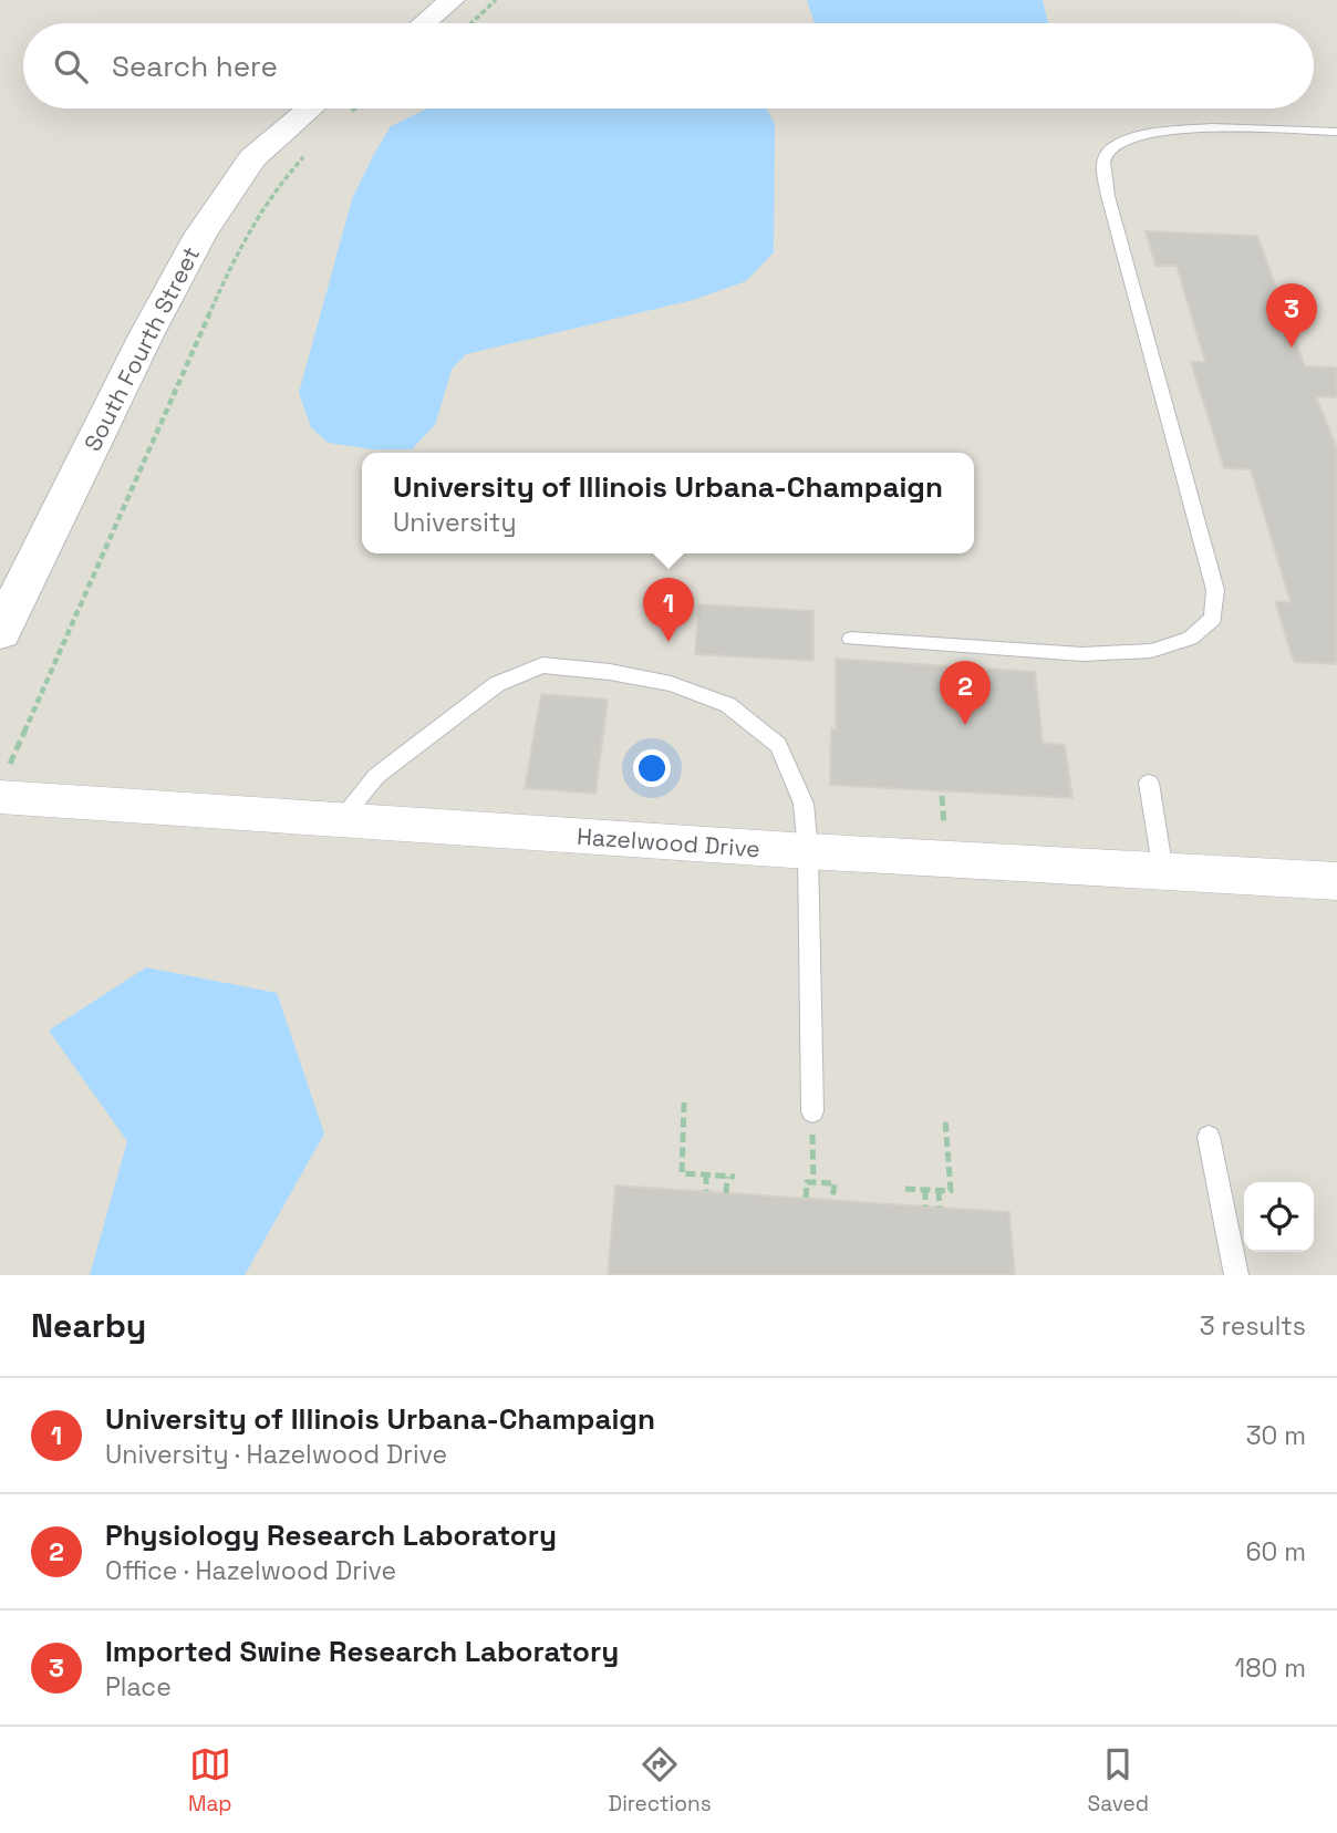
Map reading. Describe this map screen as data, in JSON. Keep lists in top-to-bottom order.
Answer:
{
  "streets": {
    "street": ["South Fourth Street", "Hazelwood Drive"]
  },
  "page": {
    "search": "Search here",
    "pins": ["3", "1", "2"],
    "popup": ["University of Illinois Urbana-Champaign", "University"],
    "heading": ["Nearby", "3 results"],
    "list": [
      {
        "mark": "1",
        "name": "University of Illinois Urbana-Champaign",
        "note": "University · Hazelwood Drive",
        "value": "30 m"
      },
      {
        "mark": "2",
        "name": "Physiology Research Laboratory",
        "note": "Office · Hazelwood Drive",
        "value": "60 m"
      },
      {
        "mark": "3",
        "name": "Imported Swine Research Laboratory",
        "note": "Place",
        "value": "180 m"
      }
    ],
    "nav": ["Map", "Directions", "Saved"]
  }
}
